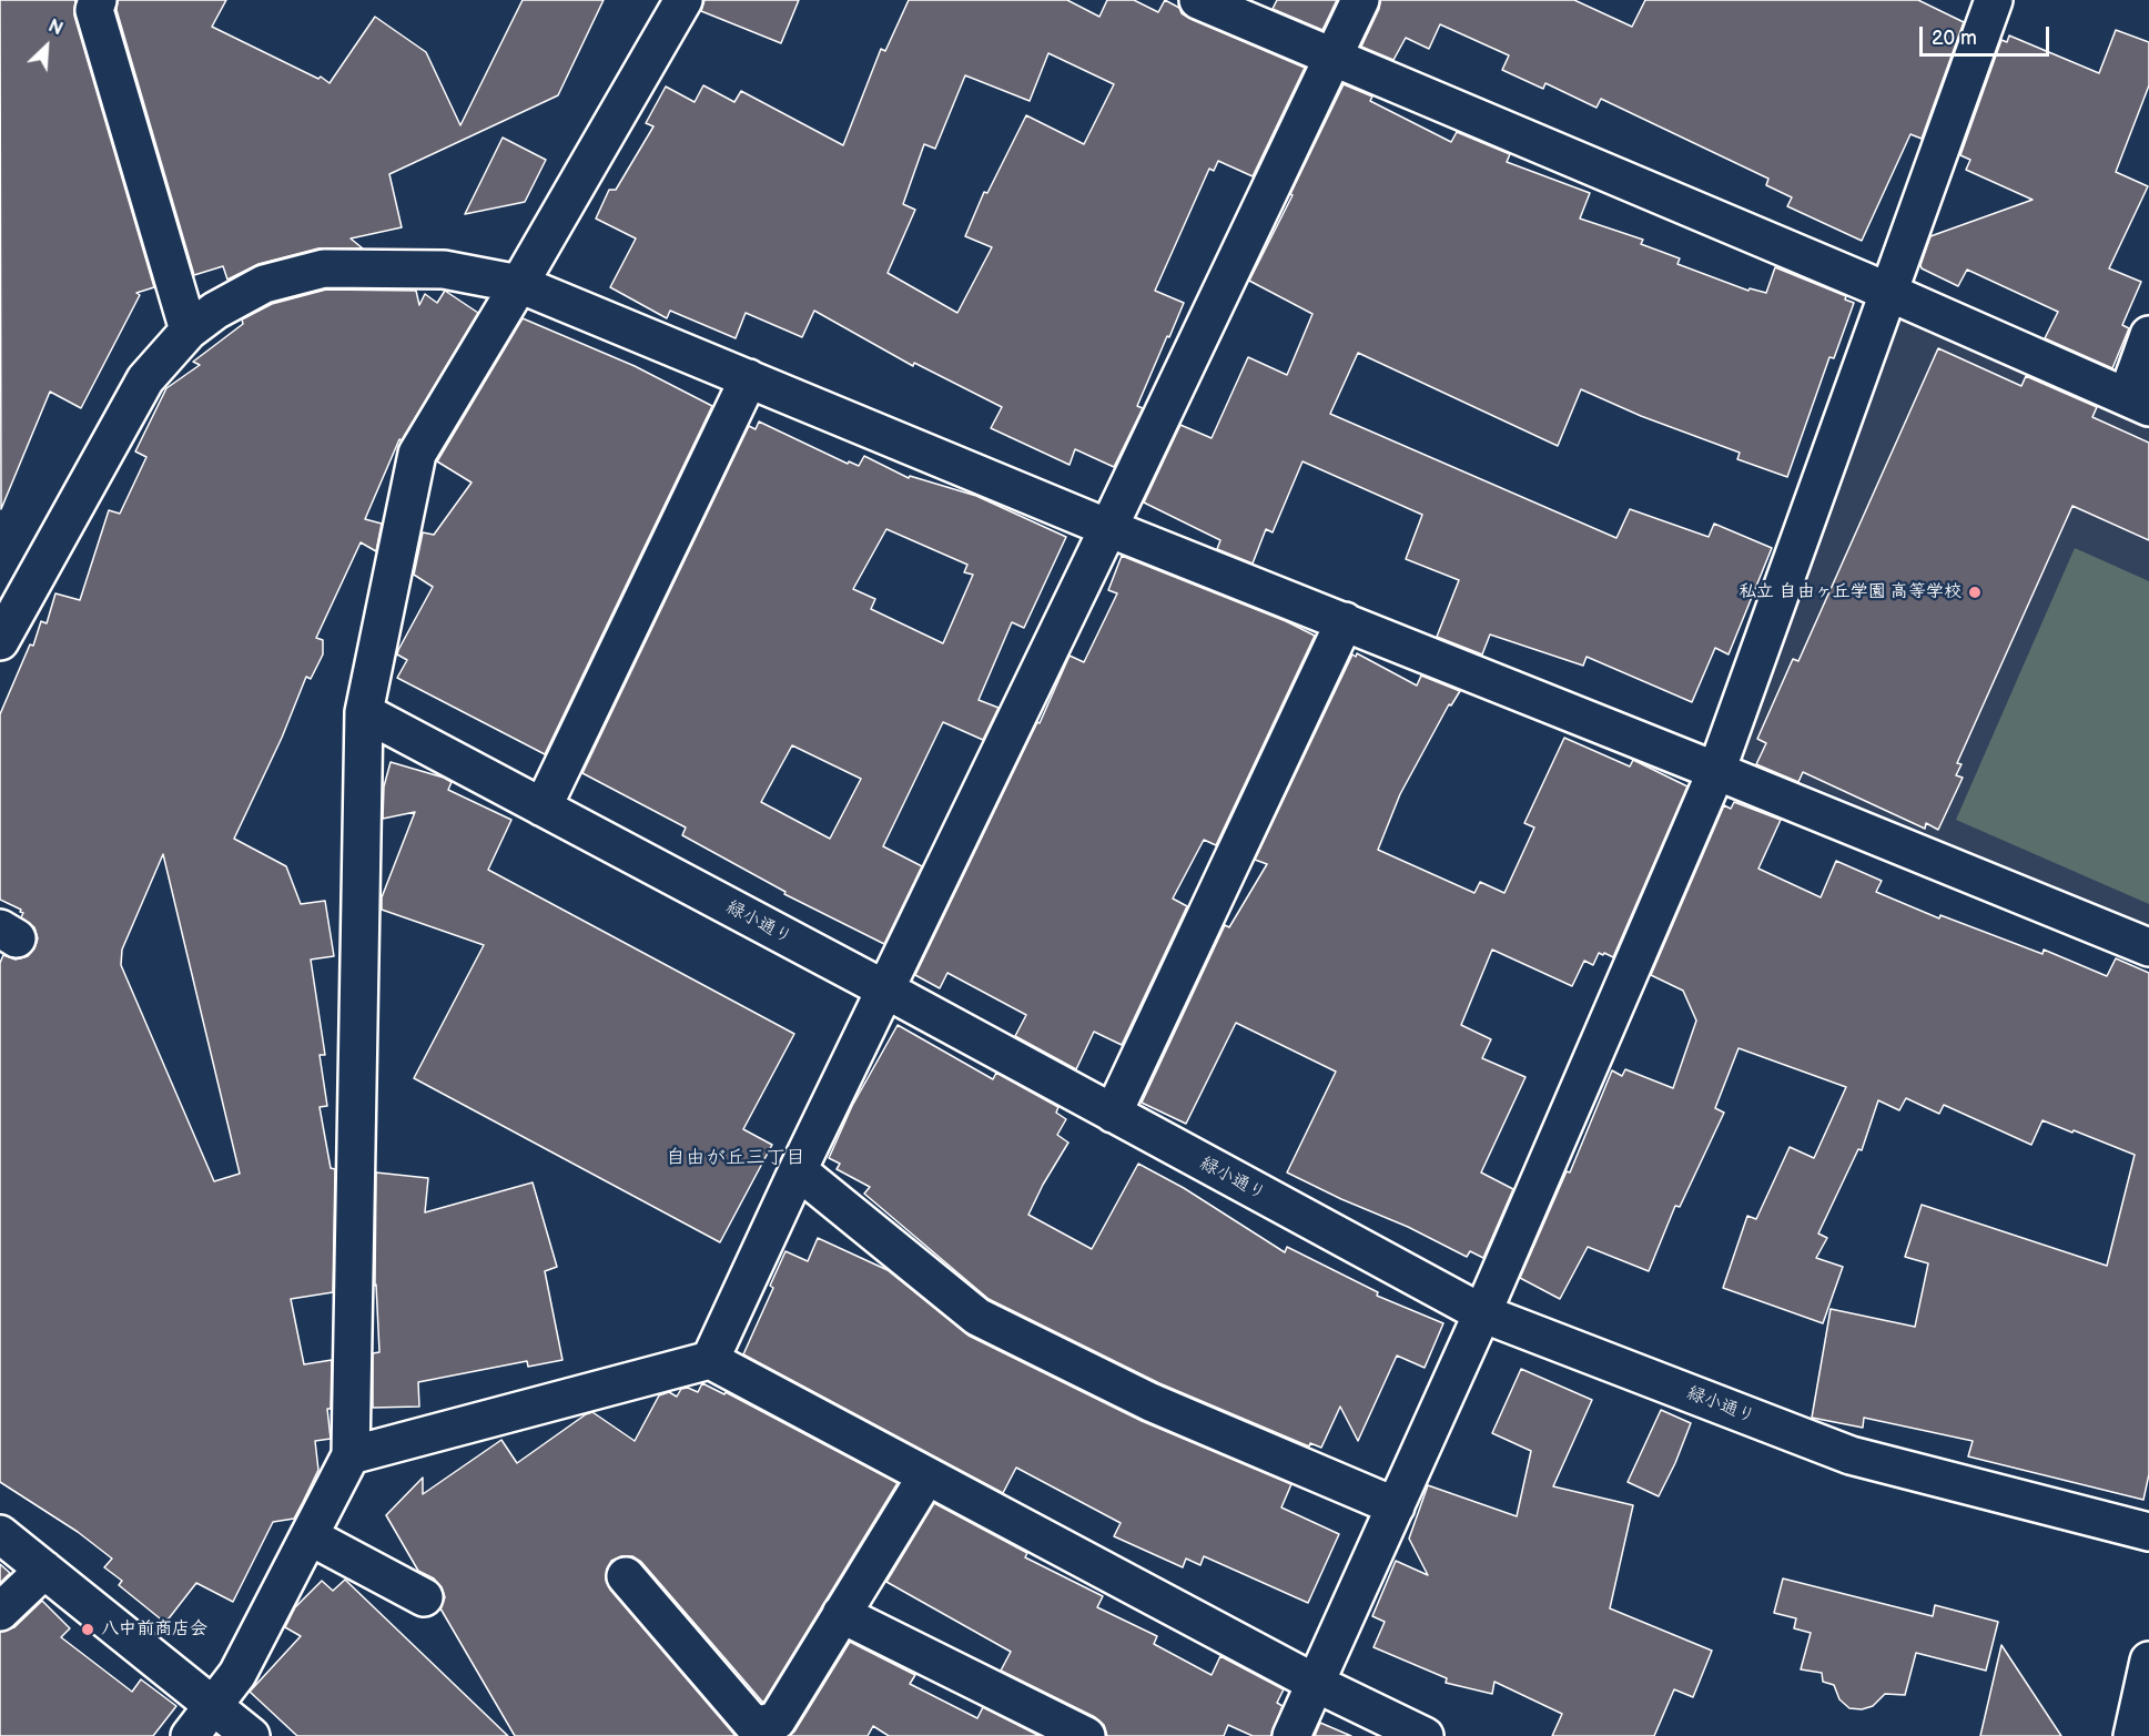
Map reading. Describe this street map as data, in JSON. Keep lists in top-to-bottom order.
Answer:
{
  "streets": {
    "street": ["緑小通り"]
  },
  "districts": ["自由が丘三丁目"],
  "places": ["私立 自由ヶ丘学園 高等学校", "八中前商店会"],
  "scale_bar": "20 m",
  "north": "top right"
}
